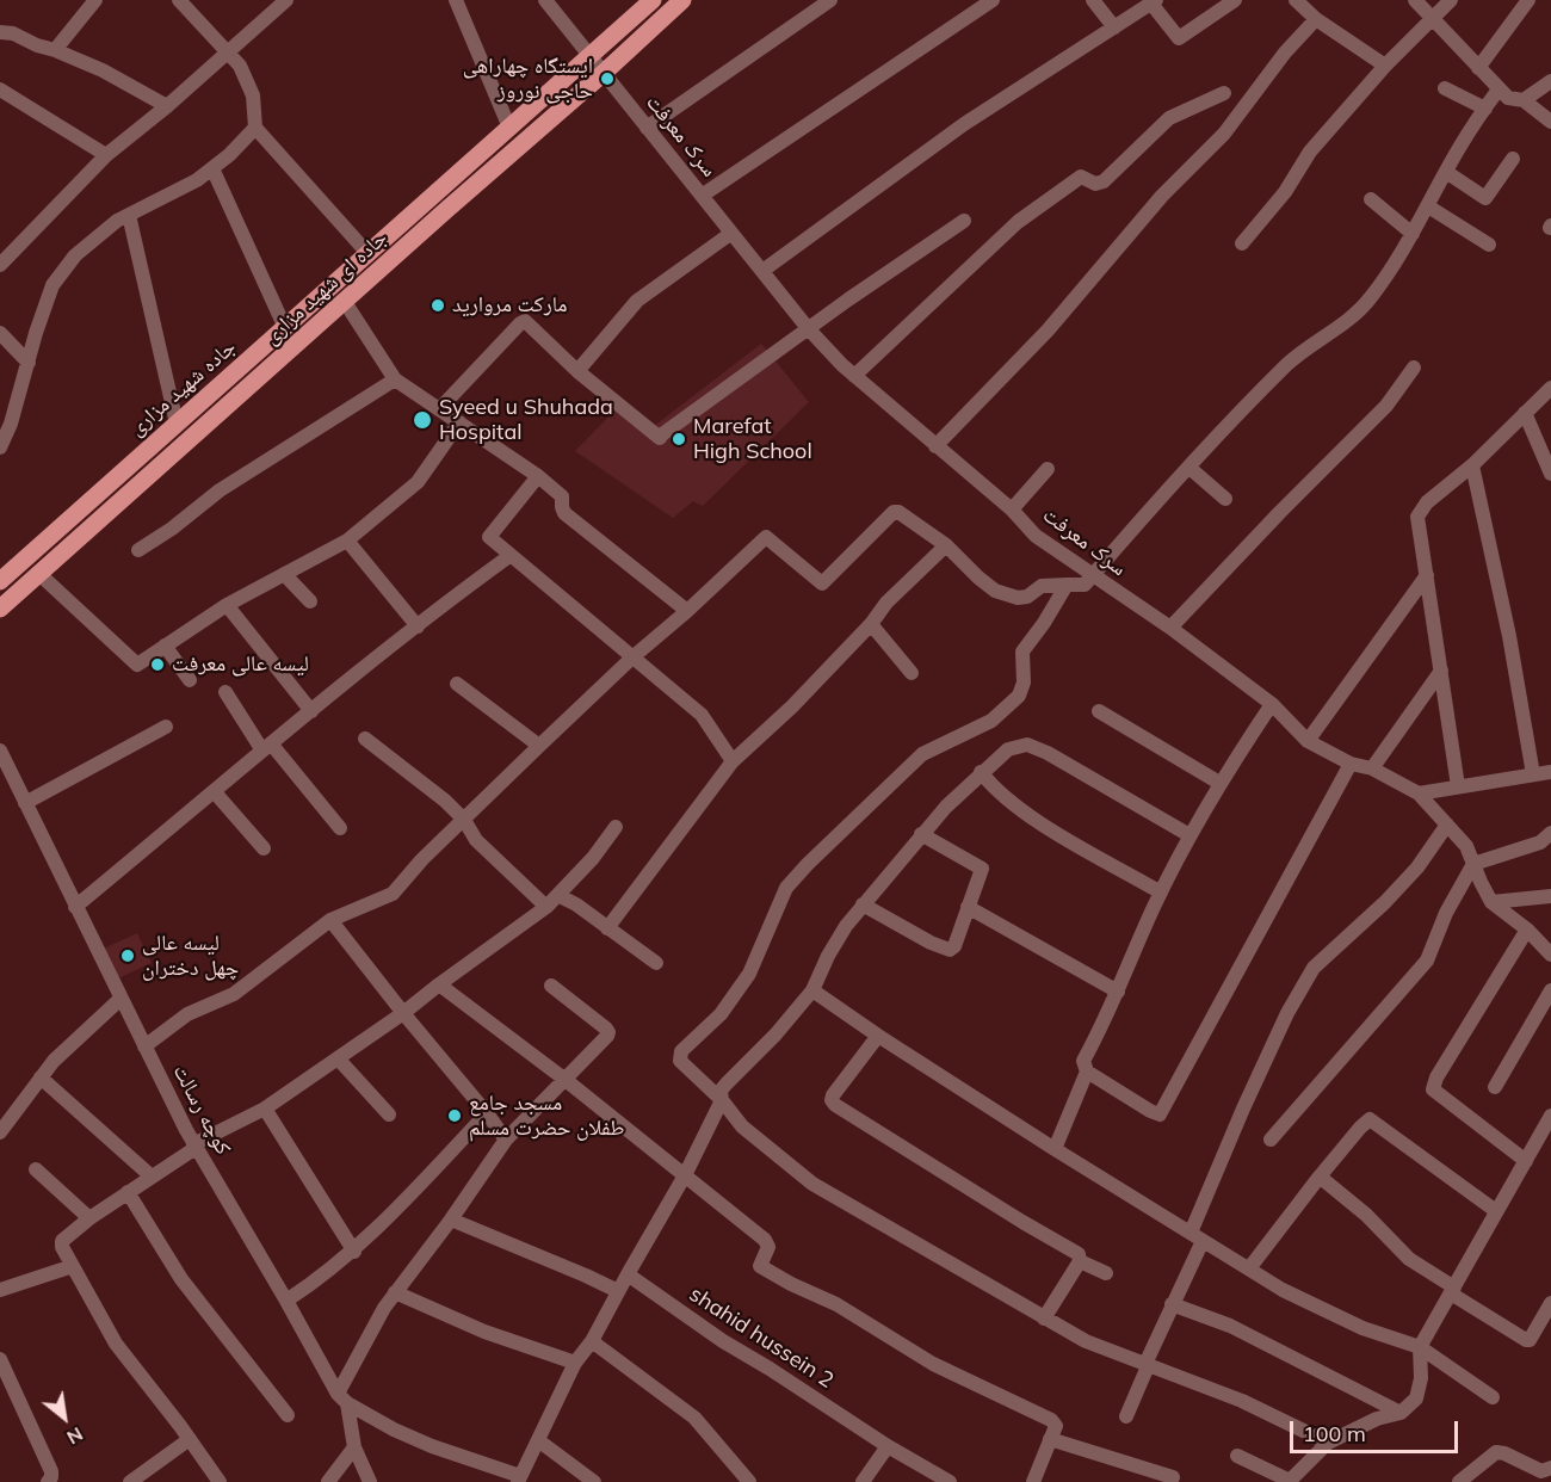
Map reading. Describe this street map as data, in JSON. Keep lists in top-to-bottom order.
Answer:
{
  "streets": {
    "main road": ["جاده ای شهید مزاری", "جاده شهید مزاری"],
    "street": ["سرک معرفت", "کوچه رسالت", "shahid hussein 2"]
  },
  "crossings": [
    ["سرک معرفت", "جاده ای شهید مزاری"],
    ["سرک معرفت", "جاده شهید مزاری"]
  ],
  "places": [
    "ایستگاه چهاراهی حاجی نوروز",
    "مارکت مروارید",
    "Syeed u Shuhada Hospital",
    "Marefat High School",
    "لیسه عالی معرفت",
    "لیسه عالی چهل دختران",
    "مسجد جامع طفلان حضرت مسلم"
  ],
  "scale_bar": "100 m",
  "north": "bottom right"
}
